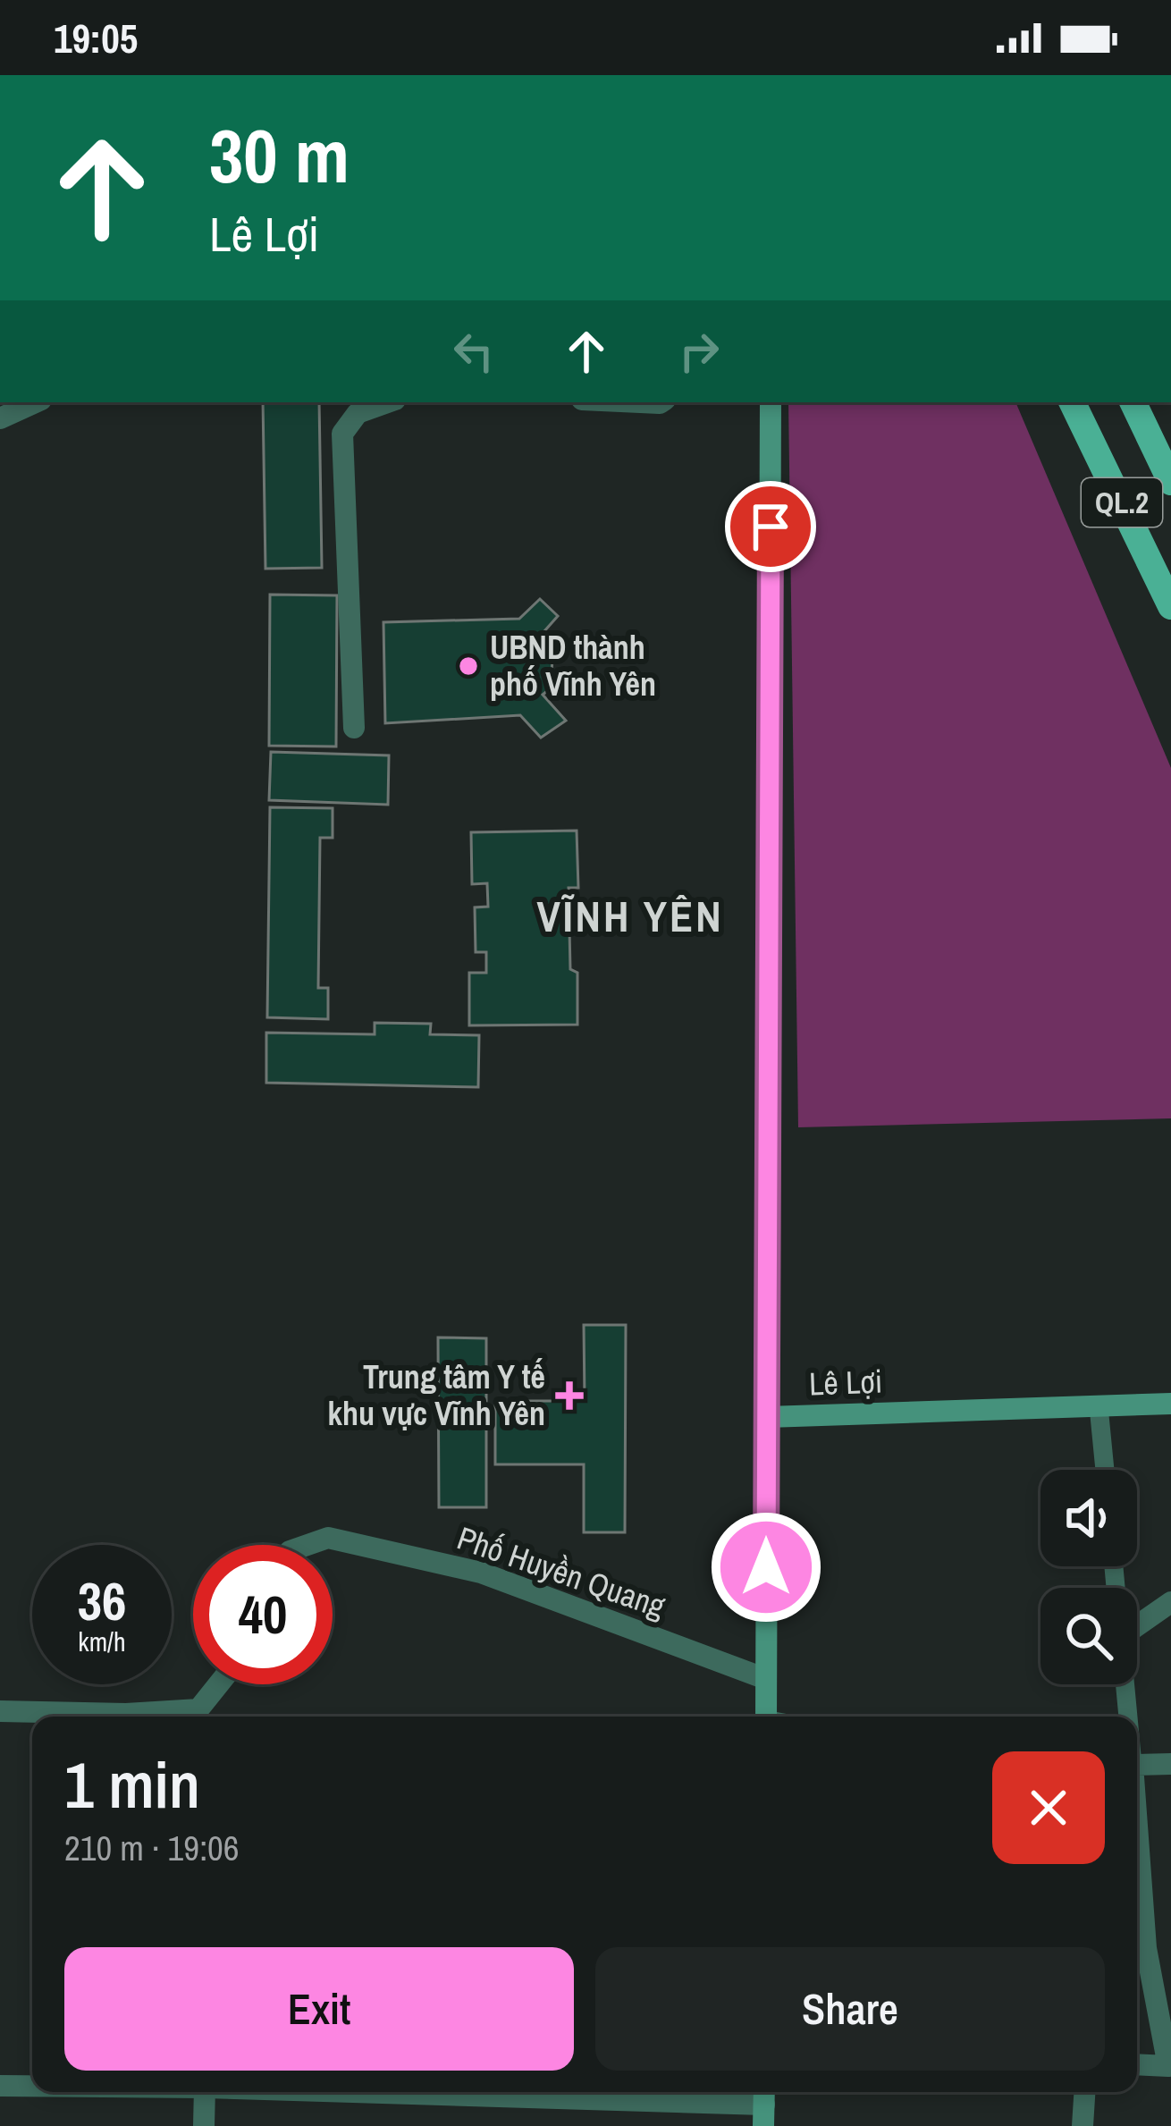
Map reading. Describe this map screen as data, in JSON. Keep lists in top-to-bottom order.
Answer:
{
  "streets": {
    "main road": ["QL.2"],
    "street": ["Lê Lợi", "Phố Huyền Quang"]
  },
  "districts": ["VĨNH YÊN"],
  "places": {
    "other": ["UBND thành phố Vĩnh Yên"],
    "health": ["Trung tâm Y tế khu vực Vĩnh Yên"]
  },
  "page": {
    "status": "19:05",
    "turn": ["30 m", "Lê Lợi"],
    "speed": "36 km/h",
    "limit": "40",
    "heading": ["1 min", "210 m · 19:06"],
    "buttons": ["Exit", "Share"]
  }
}
